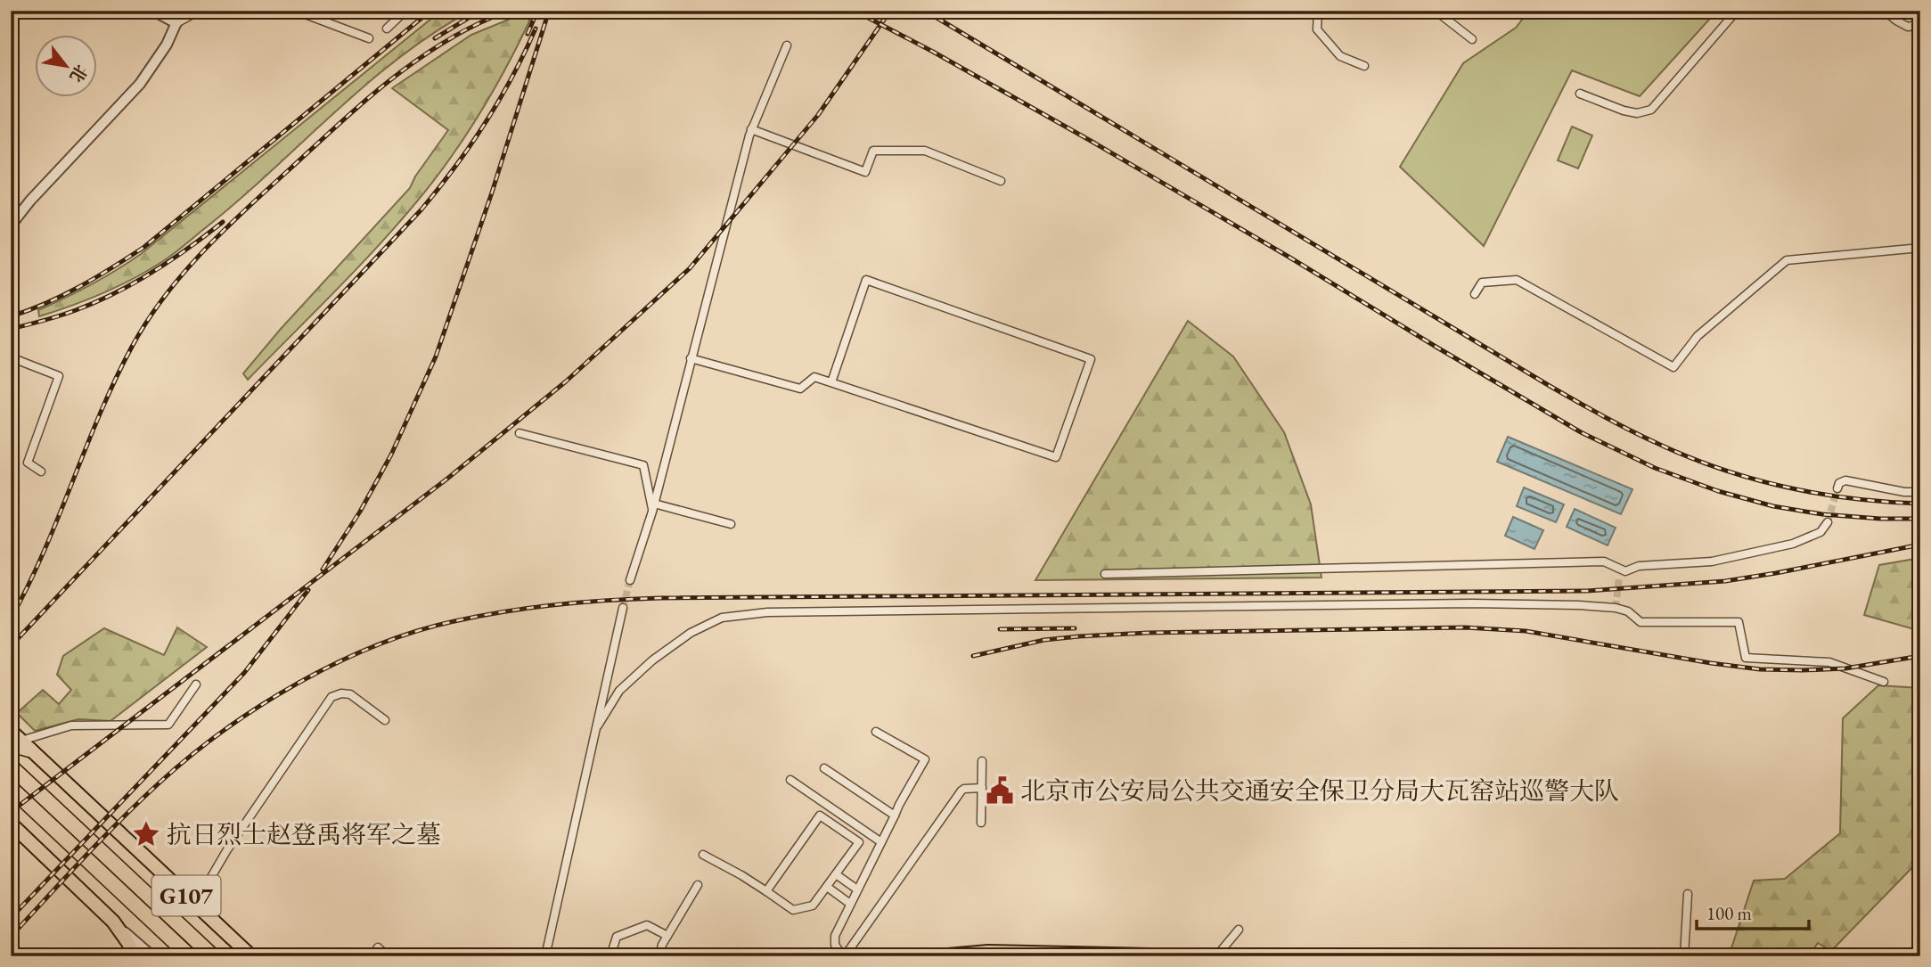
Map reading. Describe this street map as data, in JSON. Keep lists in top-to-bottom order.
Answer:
{
  "streets": {
    "highway": ["G107"]
  },
  "places": {
    "public building": ["北京市公安局公共交通安全保卫分局大瓦窑站巡警大队"],
    "place": ["抗日烈士赵登禹将军之墓"]
  },
  "scale_bar": "100 m",
  "north": "bottom right"
}
